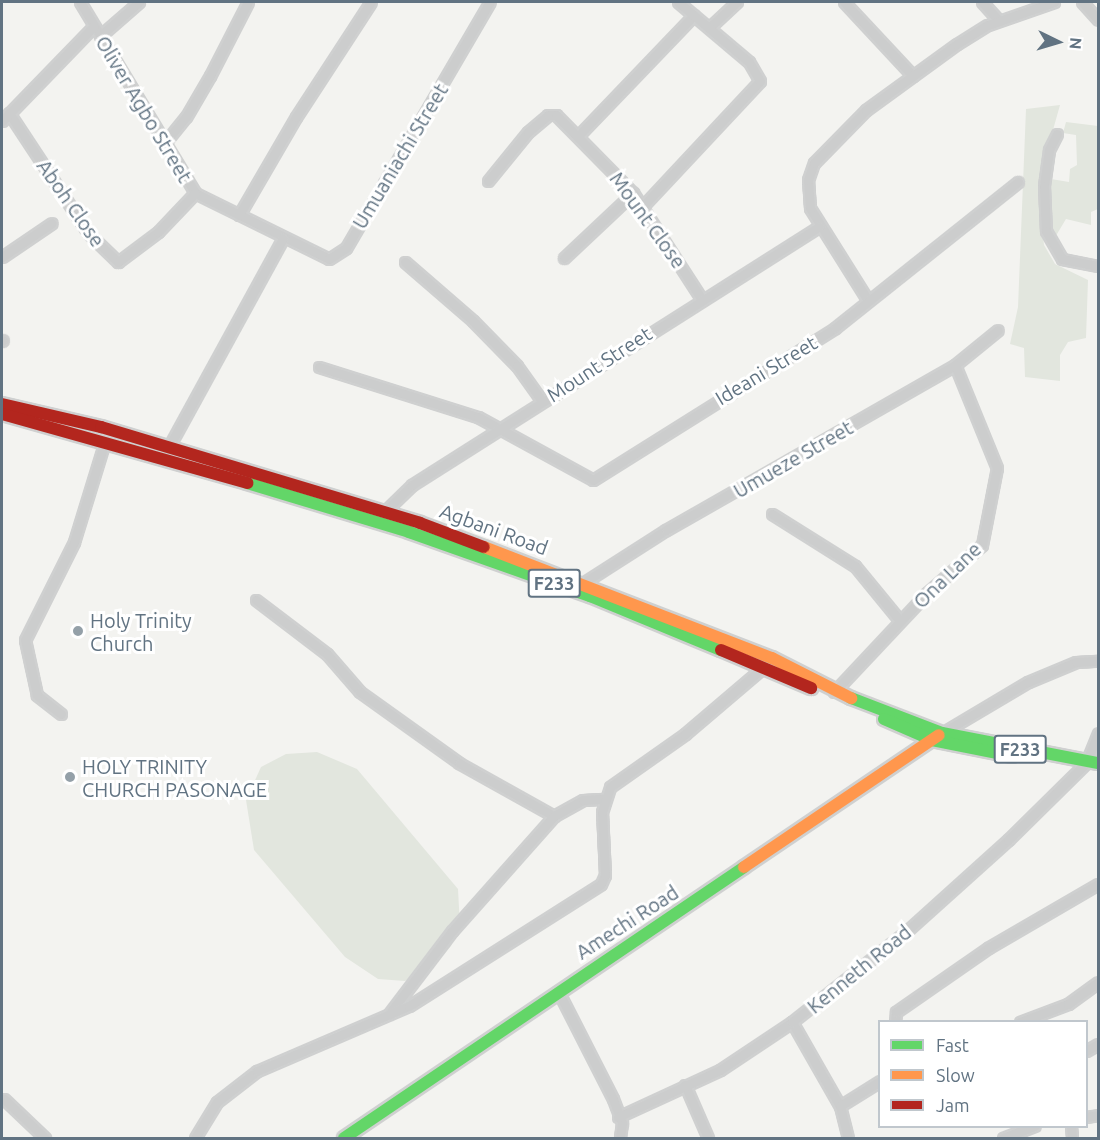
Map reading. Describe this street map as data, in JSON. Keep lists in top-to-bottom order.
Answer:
{
  "streets": {
    "main road": ["Agbani Road", "F233", "Amechi Road"],
    "street": [
      "Oliver Agbo Street",
      "Umuaniachi Street",
      "Aboh Close",
      "Mount Close",
      "Mount Street",
      "Ideani Street",
      "Umueze Street",
      "Ona Lane",
      "Kenneth Road"
    ]
  },
  "crossings": [
    ["Oliver Agbo Street", "Umuaniachi Street"],
    ["Oliver Agbo Street", "Aboh Close"],
    ["Mount Close", "Mount Street"],
    ["Mount Street", "Ideani Street"],
    ["Mount Street", "Agbani Road"],
    ["Umueze Street", "Agbani Road"],
    ["Umueze Street", "Ona Lane"],
    ["Agbani Road", "Ona Lane"],
    ["Agbani Road", "Amechi Road"],
    ["Agbani Road", "Kenneth Road"]
  ],
  "places": ["Holy Trinity Church", "HOLY TRINITY CHURCH PASONAGE"],
  "legend": ["Fast", "Slow", "Jam"],
  "north": "right"
}
